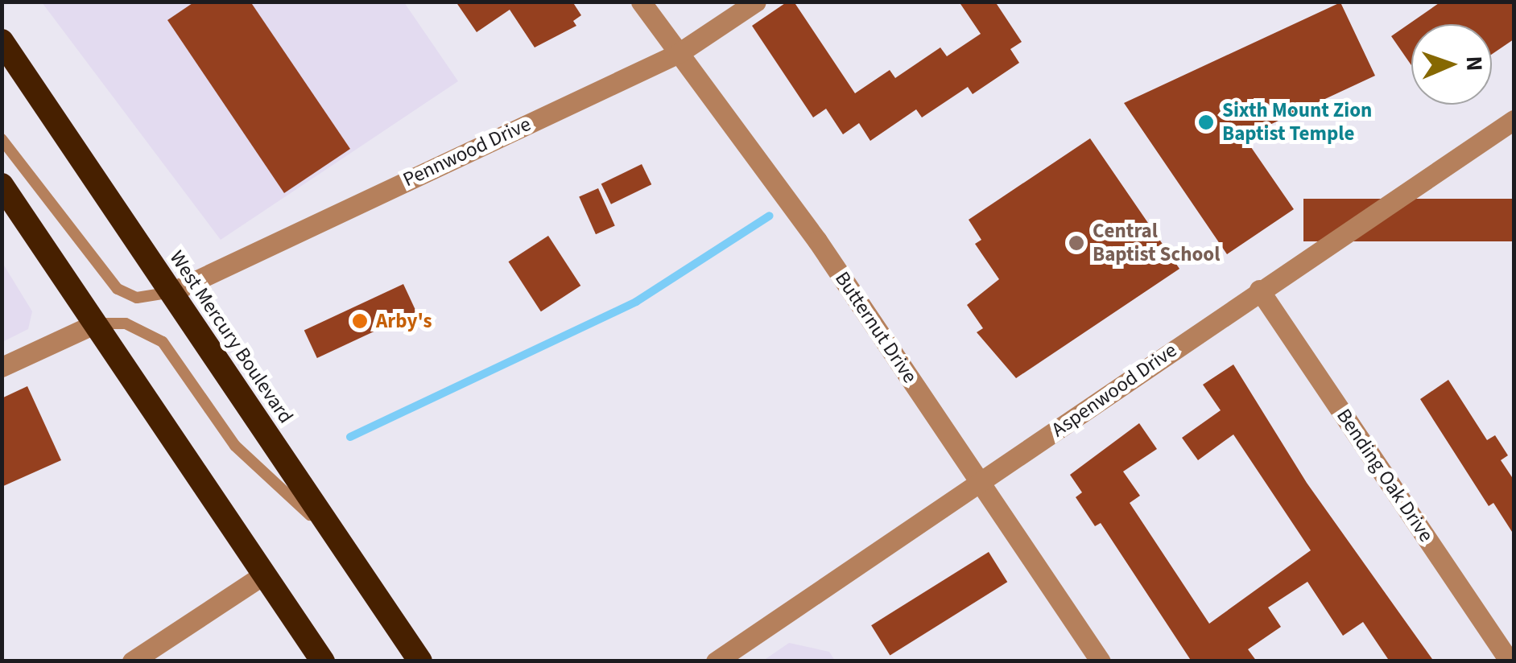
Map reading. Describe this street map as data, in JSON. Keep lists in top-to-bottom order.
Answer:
{
  "streets": {
    "highway": ["West Mercury Boulevard"],
    "street": [
      "Pennwood Drive",
      "Butternut Drive",
      "Aspenwood Drive",
      "Bending Oak Drive"
    ]
  },
  "crossings": [
    ["Pennwood Drive", "Butternut Drive"],
    ["Pennwood Drive", "West Mercury Boulevard"],
    ["Butternut Drive", "Aspenwood Drive"],
    ["Aspenwood Drive", "Bending Oak Drive"]
  ],
  "places": ["Sixth Mount Zion Baptist Temple", "Central Baptist School", "Arby's"],
  "north": "right"
}
